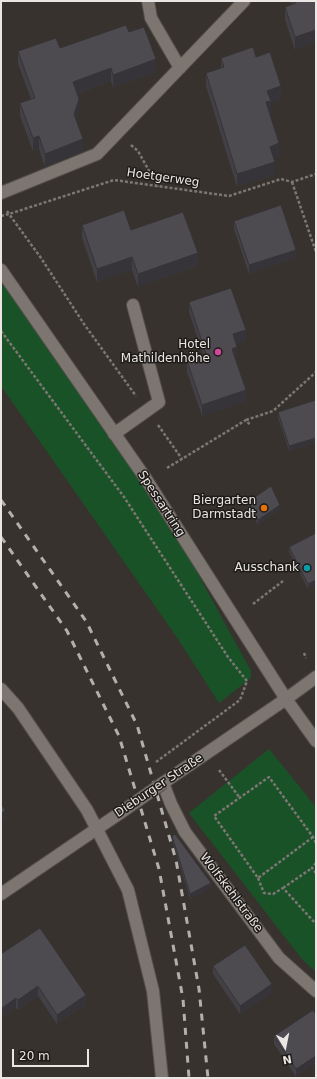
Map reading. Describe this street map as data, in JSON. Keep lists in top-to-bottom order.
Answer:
{
  "streets": {
    "main road": ["Spessartring", "Dieburger Straße", "Wolfskehlstraße"],
    "path": ["Hoetgerweg"]
  },
  "crossings": [
    ["Spessartring", "Dieburger Straße"],
    ["Dieburger Straße", "Wolfskehlstraße"]
  ],
  "places": ["Hotel Mathildenhöhe", "Biergarten Darmstadt", "Ausschank"],
  "scale_bar": "20 m",
  "north": "bottom"
}
